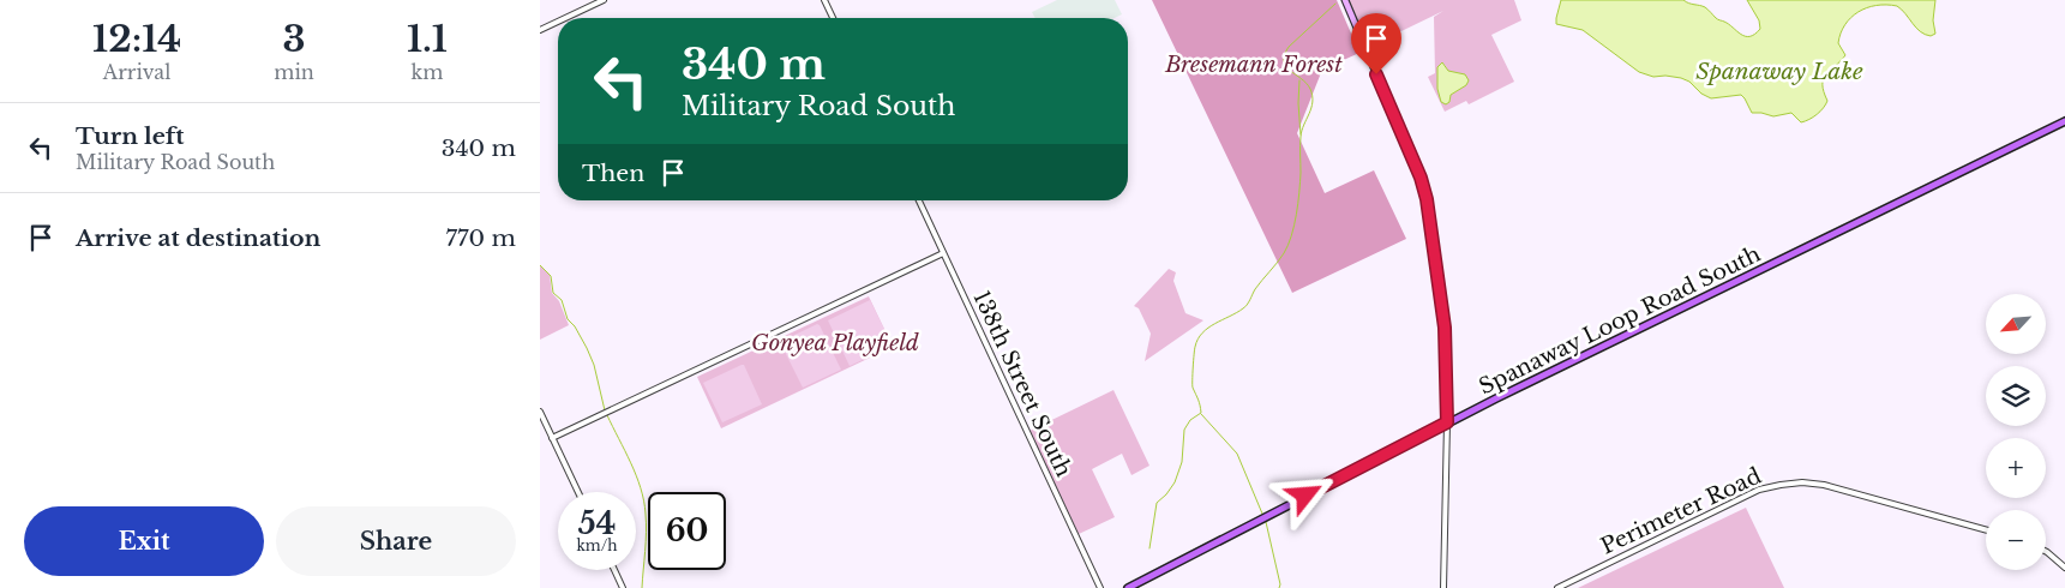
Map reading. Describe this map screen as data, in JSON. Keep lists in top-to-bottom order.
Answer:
{
  "streets": {
    "main road": ["Spanaway Loop Road South"],
    "street": ["138th Street South", "Perimeter Road"]
  },
  "water": ["Spanaway Lake"],
  "parks": ["Bresemann Forest", "Gonyea Playfield"],
  "north": "bottom left",
  "page": {
    "eta": [
      "12:14",
      "Arrival",
      "3",
      "min",
      "1.1",
      "km"
    ],
    "turn": ["340 m", "Military Road South"],
    "list": [
      {
        "name": "Turn left",
        "note": "Military Road South",
        "value": "340 m"
      },
      {
        "name": "Arrive at destination",
        "value": "770 m"
      }
    ],
    "then": "Then",
    "map_buttons": ["+", "−"],
    "speed": "54 km/h",
    "limit": "60",
    "buttons": ["Exit", "Share"]
  }
}
